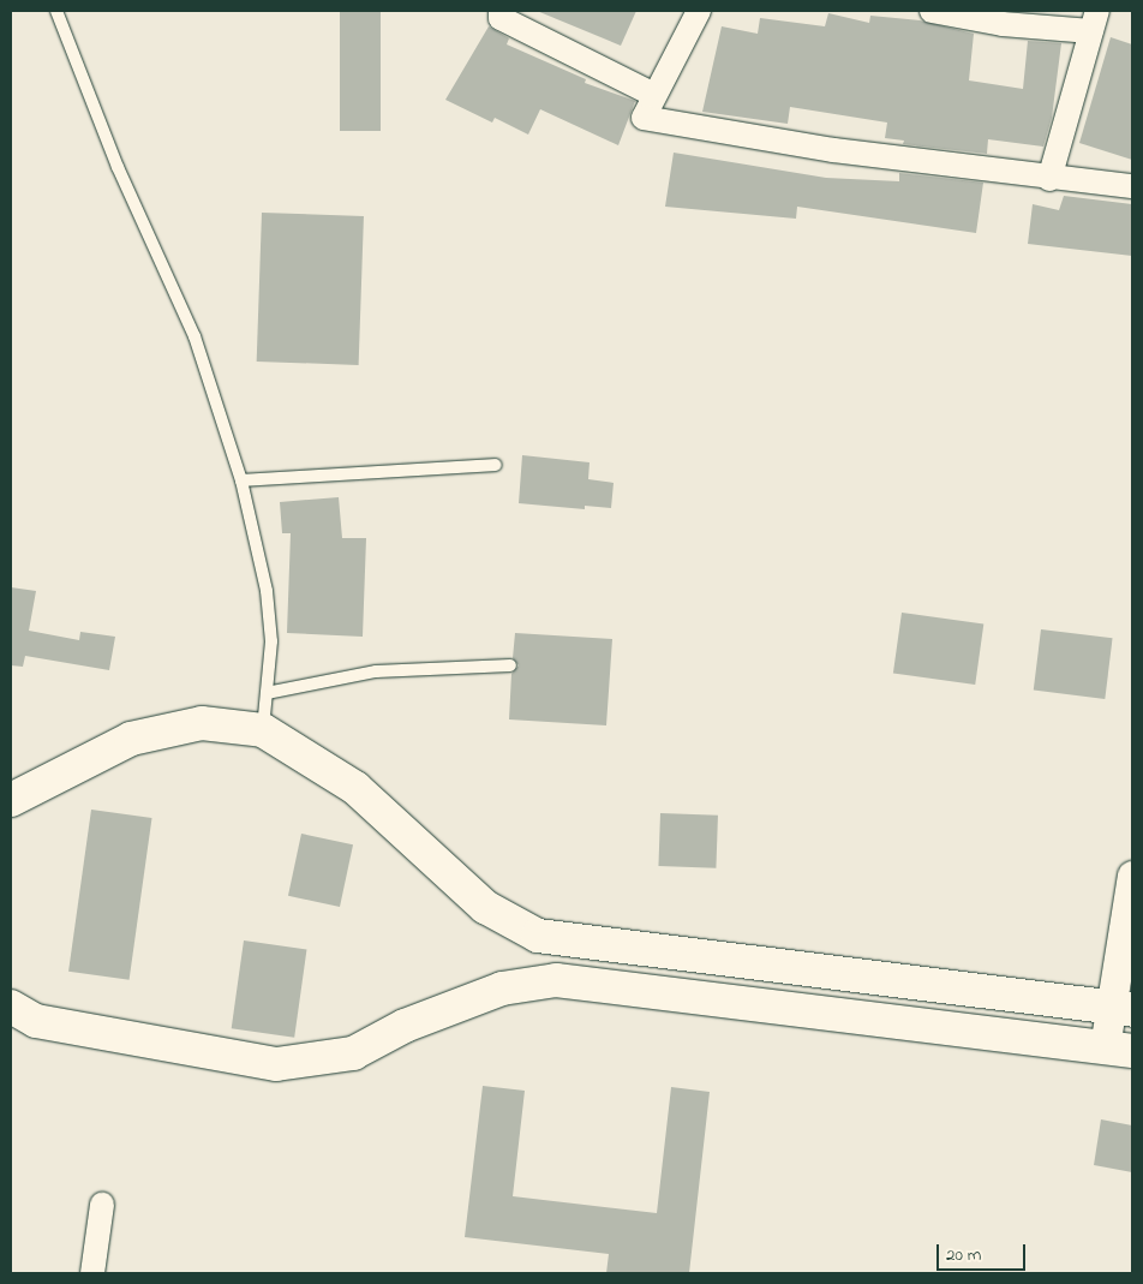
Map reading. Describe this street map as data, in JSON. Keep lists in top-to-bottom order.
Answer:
{
  "scale_bar": "20 m"
}
